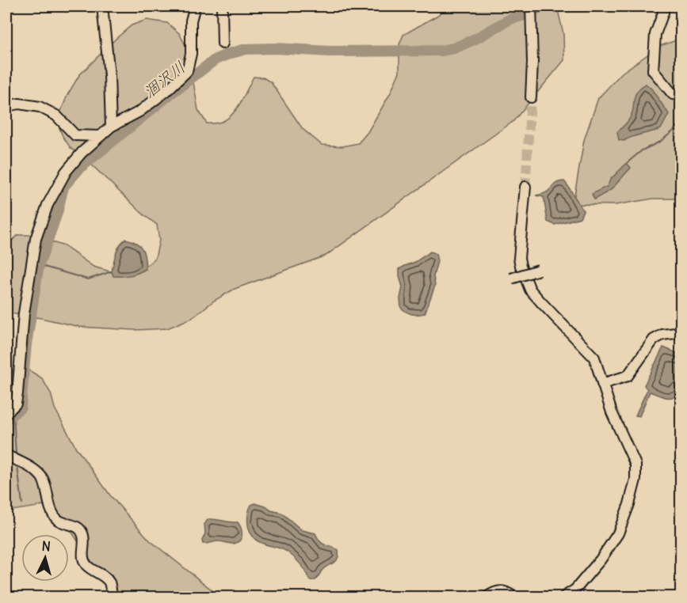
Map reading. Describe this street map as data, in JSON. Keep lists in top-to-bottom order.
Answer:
{
  "water": ["涸沢川"],
  "north": "top"
}
